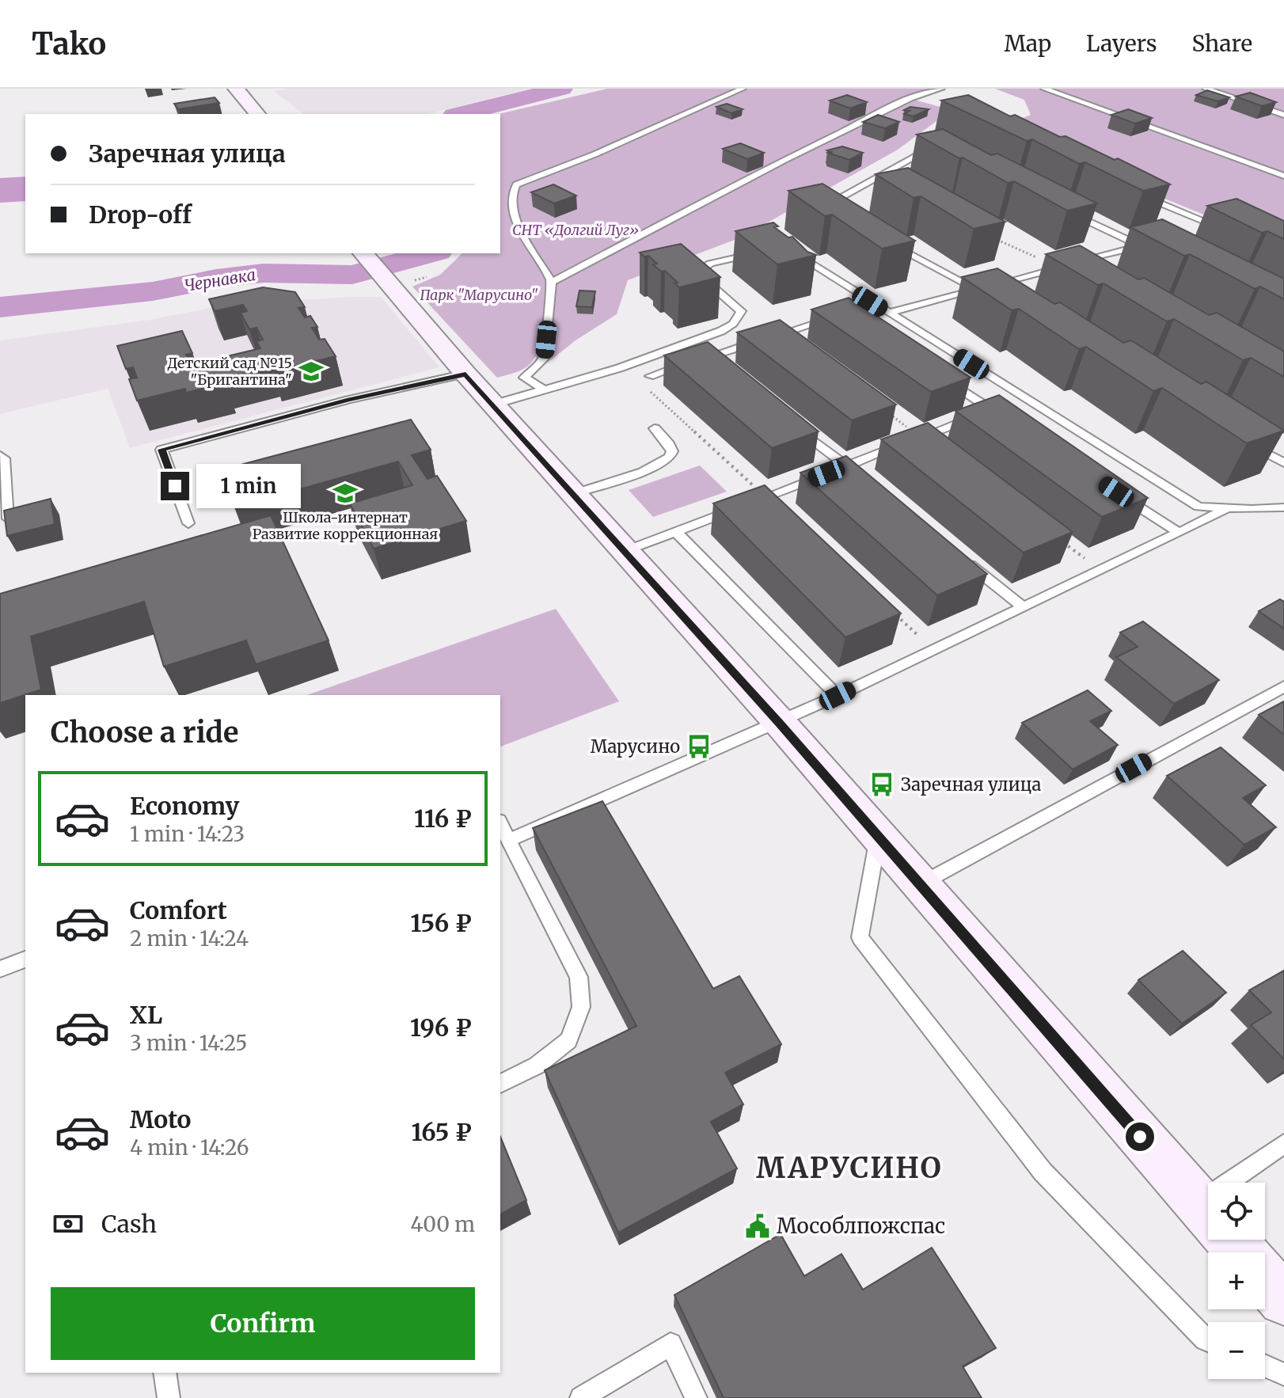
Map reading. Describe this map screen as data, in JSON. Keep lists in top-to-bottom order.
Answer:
{
  "districts": ["МАРУСИНО"],
  "water": ["Чернавка"],
  "parks": ["СНТ «Долгий Луг»", "Парк \"Марусино\""],
  "places": {
    "school or university": ["Детский сад №15 \"Бригантина\"", "Школа-интернат Развитие коррекционная"],
    "bus stop": ["Марусино", "Заречная улица"],
    "public building": ["Мособлпожспас"]
  },
  "page": {
    "header": "Tako",
    "nav": ["Map", "Layers", "Share"],
    "banner": ["Заречная улица", "Drop-off"],
    "bubble": "1 min",
    "heading": "Choose a ride",
    "list": [
      {
        "name": "Economy",
        "note": "1 min · 14:23",
        "value": "116 ₽"
      },
      {
        "name": "Comfort",
        "note": "2 min · 14:24",
        "value": "156 ₽"
      },
      {
        "name": "XL",
        "note": "3 min · 14:25",
        "value": "196 ₽"
      },
      {
        "name": "Moto",
        "note": "4 min · 14:26",
        "value": "165 ₽"
      }
    ],
    "map_buttons": ["+", "−"],
    "pay": ["Cash", "400 m"],
    "buttons": "Confirm"
  }
}
